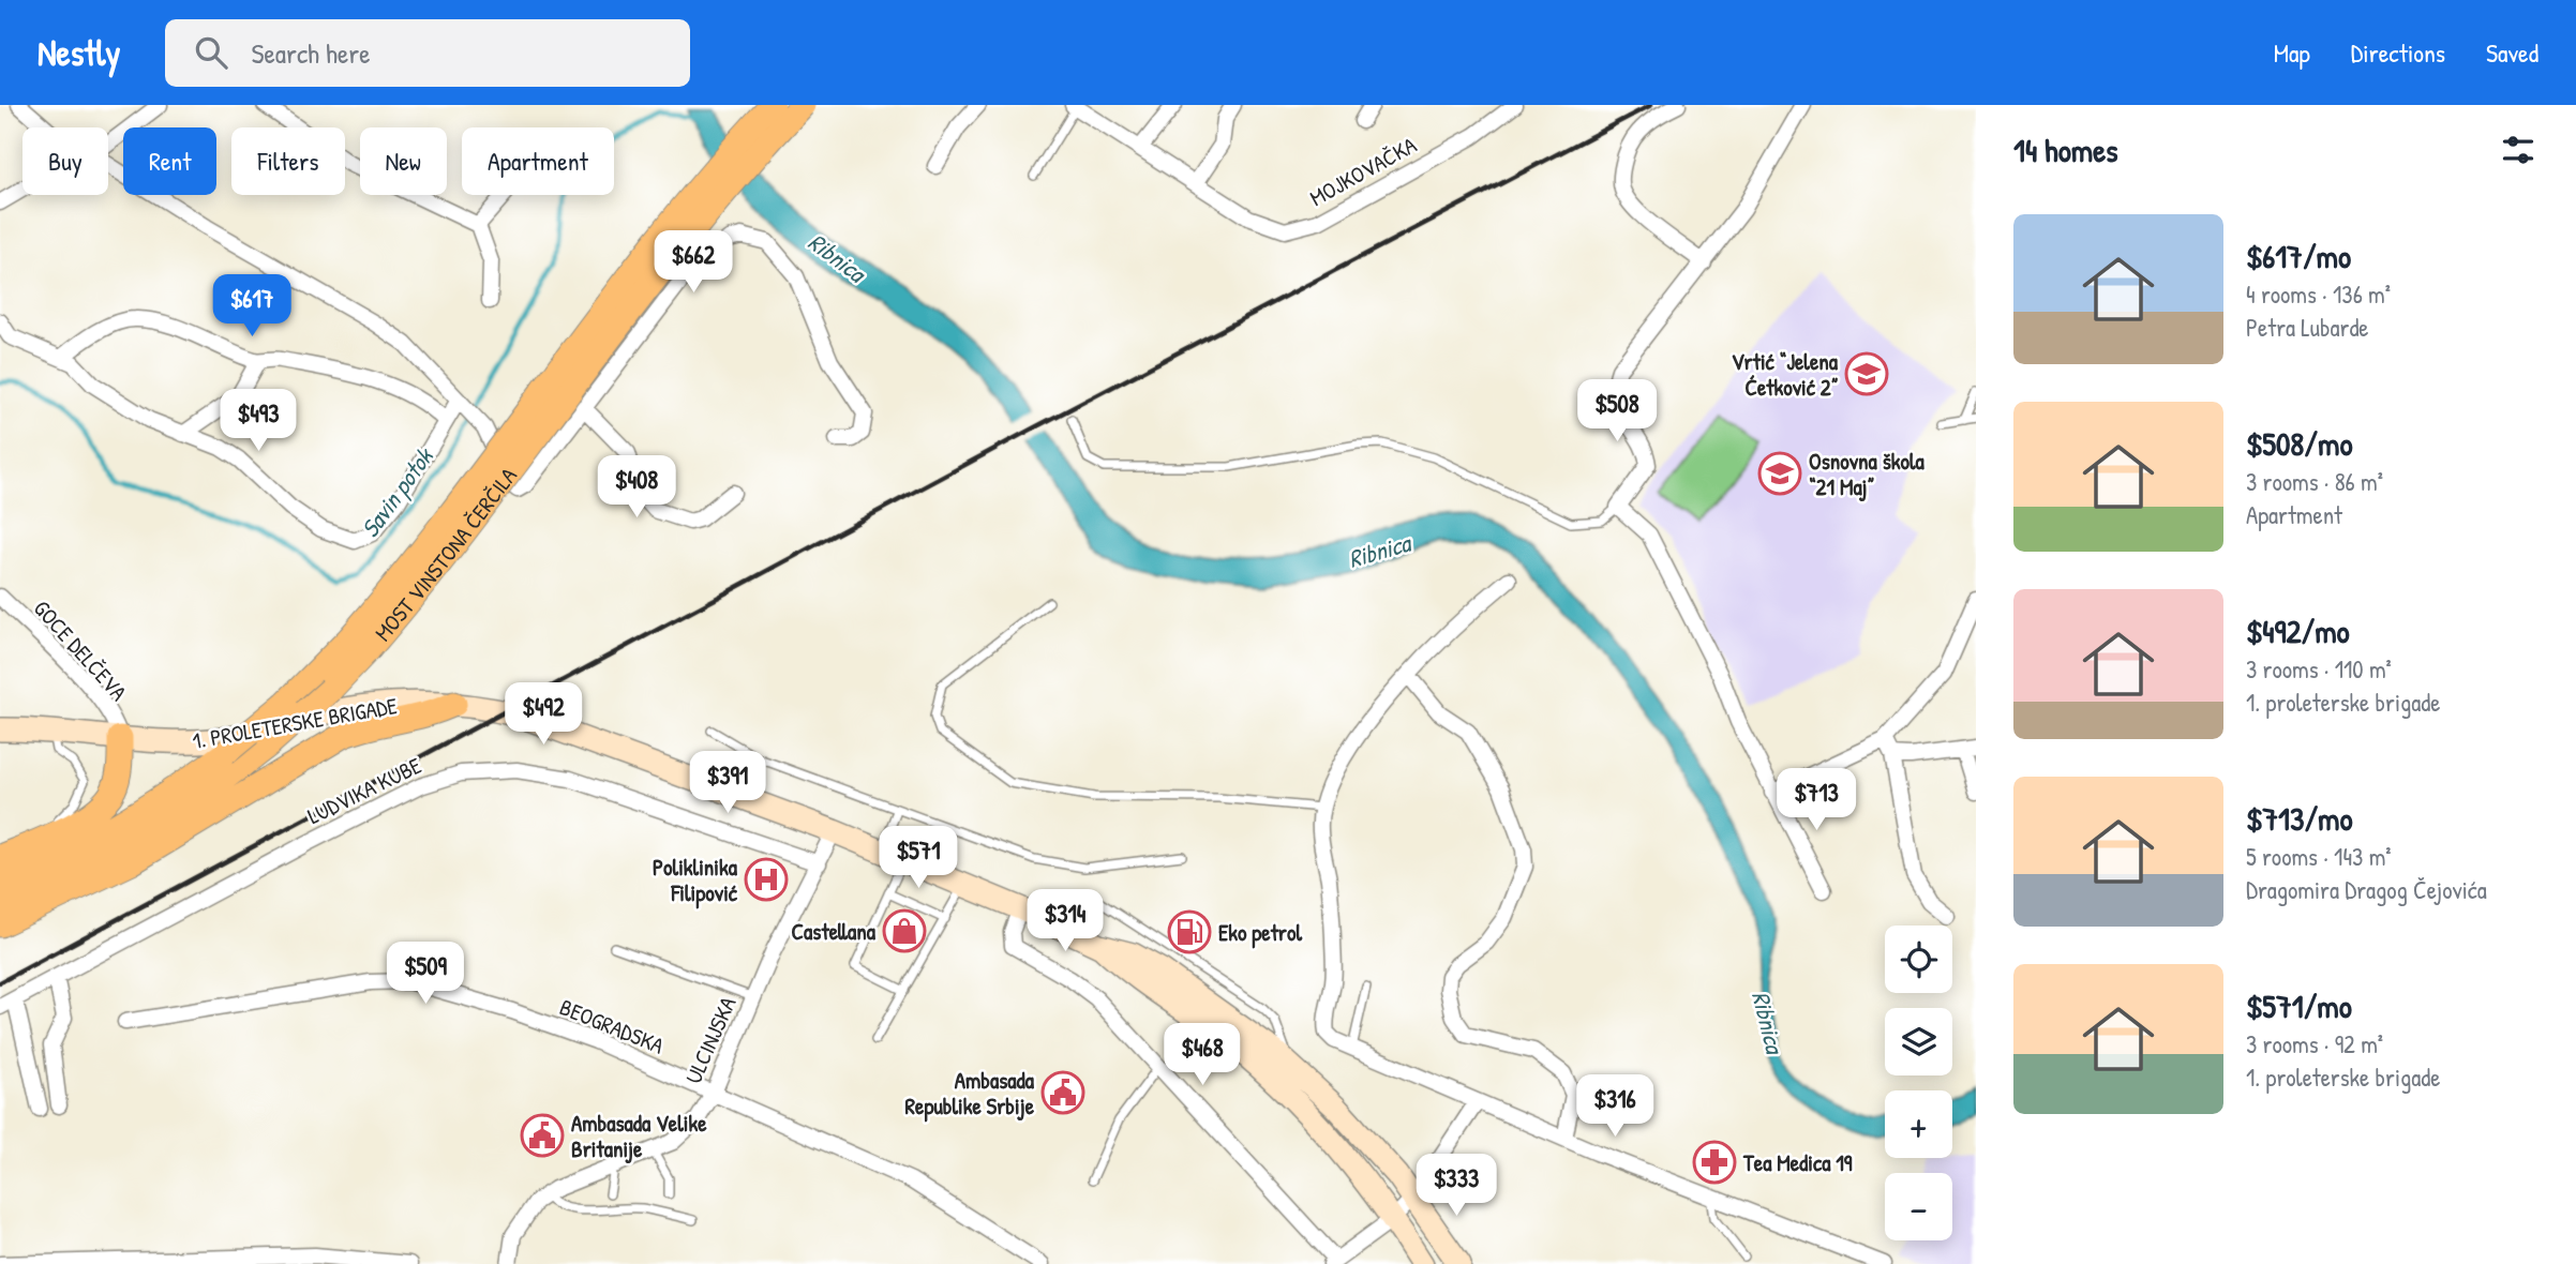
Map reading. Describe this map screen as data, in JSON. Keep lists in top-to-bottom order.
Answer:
{
  "streets": {
    "main road": ["MOST VINSTONA ČERČILA", "1. PROLETERSKE BRIGADE"],
    "street": [
      "MOJKOVAČKA",
      "GOCE DELČEVA",
      "LUDVIKA KUBE",
      "BEOGRADSKA",
      "ULCINJSKA"
    ]
  },
  "crossings": [
    ["GOCE DELČEVA", "1. PROLETERSKE BRIGADE"],
    ["1. PROLETERSKE BRIGADE", "ULCINJSKA"],
    ["LUDVIKA KUBE", "ULCINJSKA"],
    ["BEOGRADSKA", "ULCINJSKA"]
  ],
  "water": ["Ribnica", "Savin potok"],
  "places": {
    "school or university": ["Vrtić “Jelena Ćetković 2”", "Osnovna škola “21 Maj”"],
    "hospital": ["Poliklinika Filipović"],
    "shop": ["Castellana"],
    "fuel station": ["Eko petrol"],
    "public building": ["Ambasada Republike Srbije", "Ambasada Velike Britanije"],
    "pharmacy": ["Tea Medica 19"]
  },
  "page": {
    "header": "Nestly",
    "search": "Search here",
    "nav": ["Map", "Directions", "Saved"],
    "heading": "14 homes",
    "chip": [
      "Buy",
      "Rent",
      "Filters",
      "New",
      "Apartment"
    ],
    "list": [
      {
        "name": "$617/mo",
        "note": "4 rooms · 136 m² · Petra Lubarde"
      },
      {
        "name": "$508/mo",
        "note": "3 rooms · 86 m² · Apartment"
      },
      {
        "name": "$492/mo",
        "note": "3 rooms · 110 m² · 1. proleterske brigade"
      },
      {
        "name": "$713/mo",
        "note": "5 rooms · 143 m² · Dragomira Dragog Čejovića"
      },
      {
        "name": "$571/mo",
        "note": "3 rooms · 92 m² · 1. proleterske brigade"
      }
    ],
    "price": [
      "$662",
      "$617",
      "$508",
      "$493",
      "$408",
      "$492",
      "$391",
      "$713",
      "$571",
      "$314",
      "$509",
      "$468",
      "$316",
      "$333"
    ],
    "map_buttons": ["+", "−"]
  }
}
